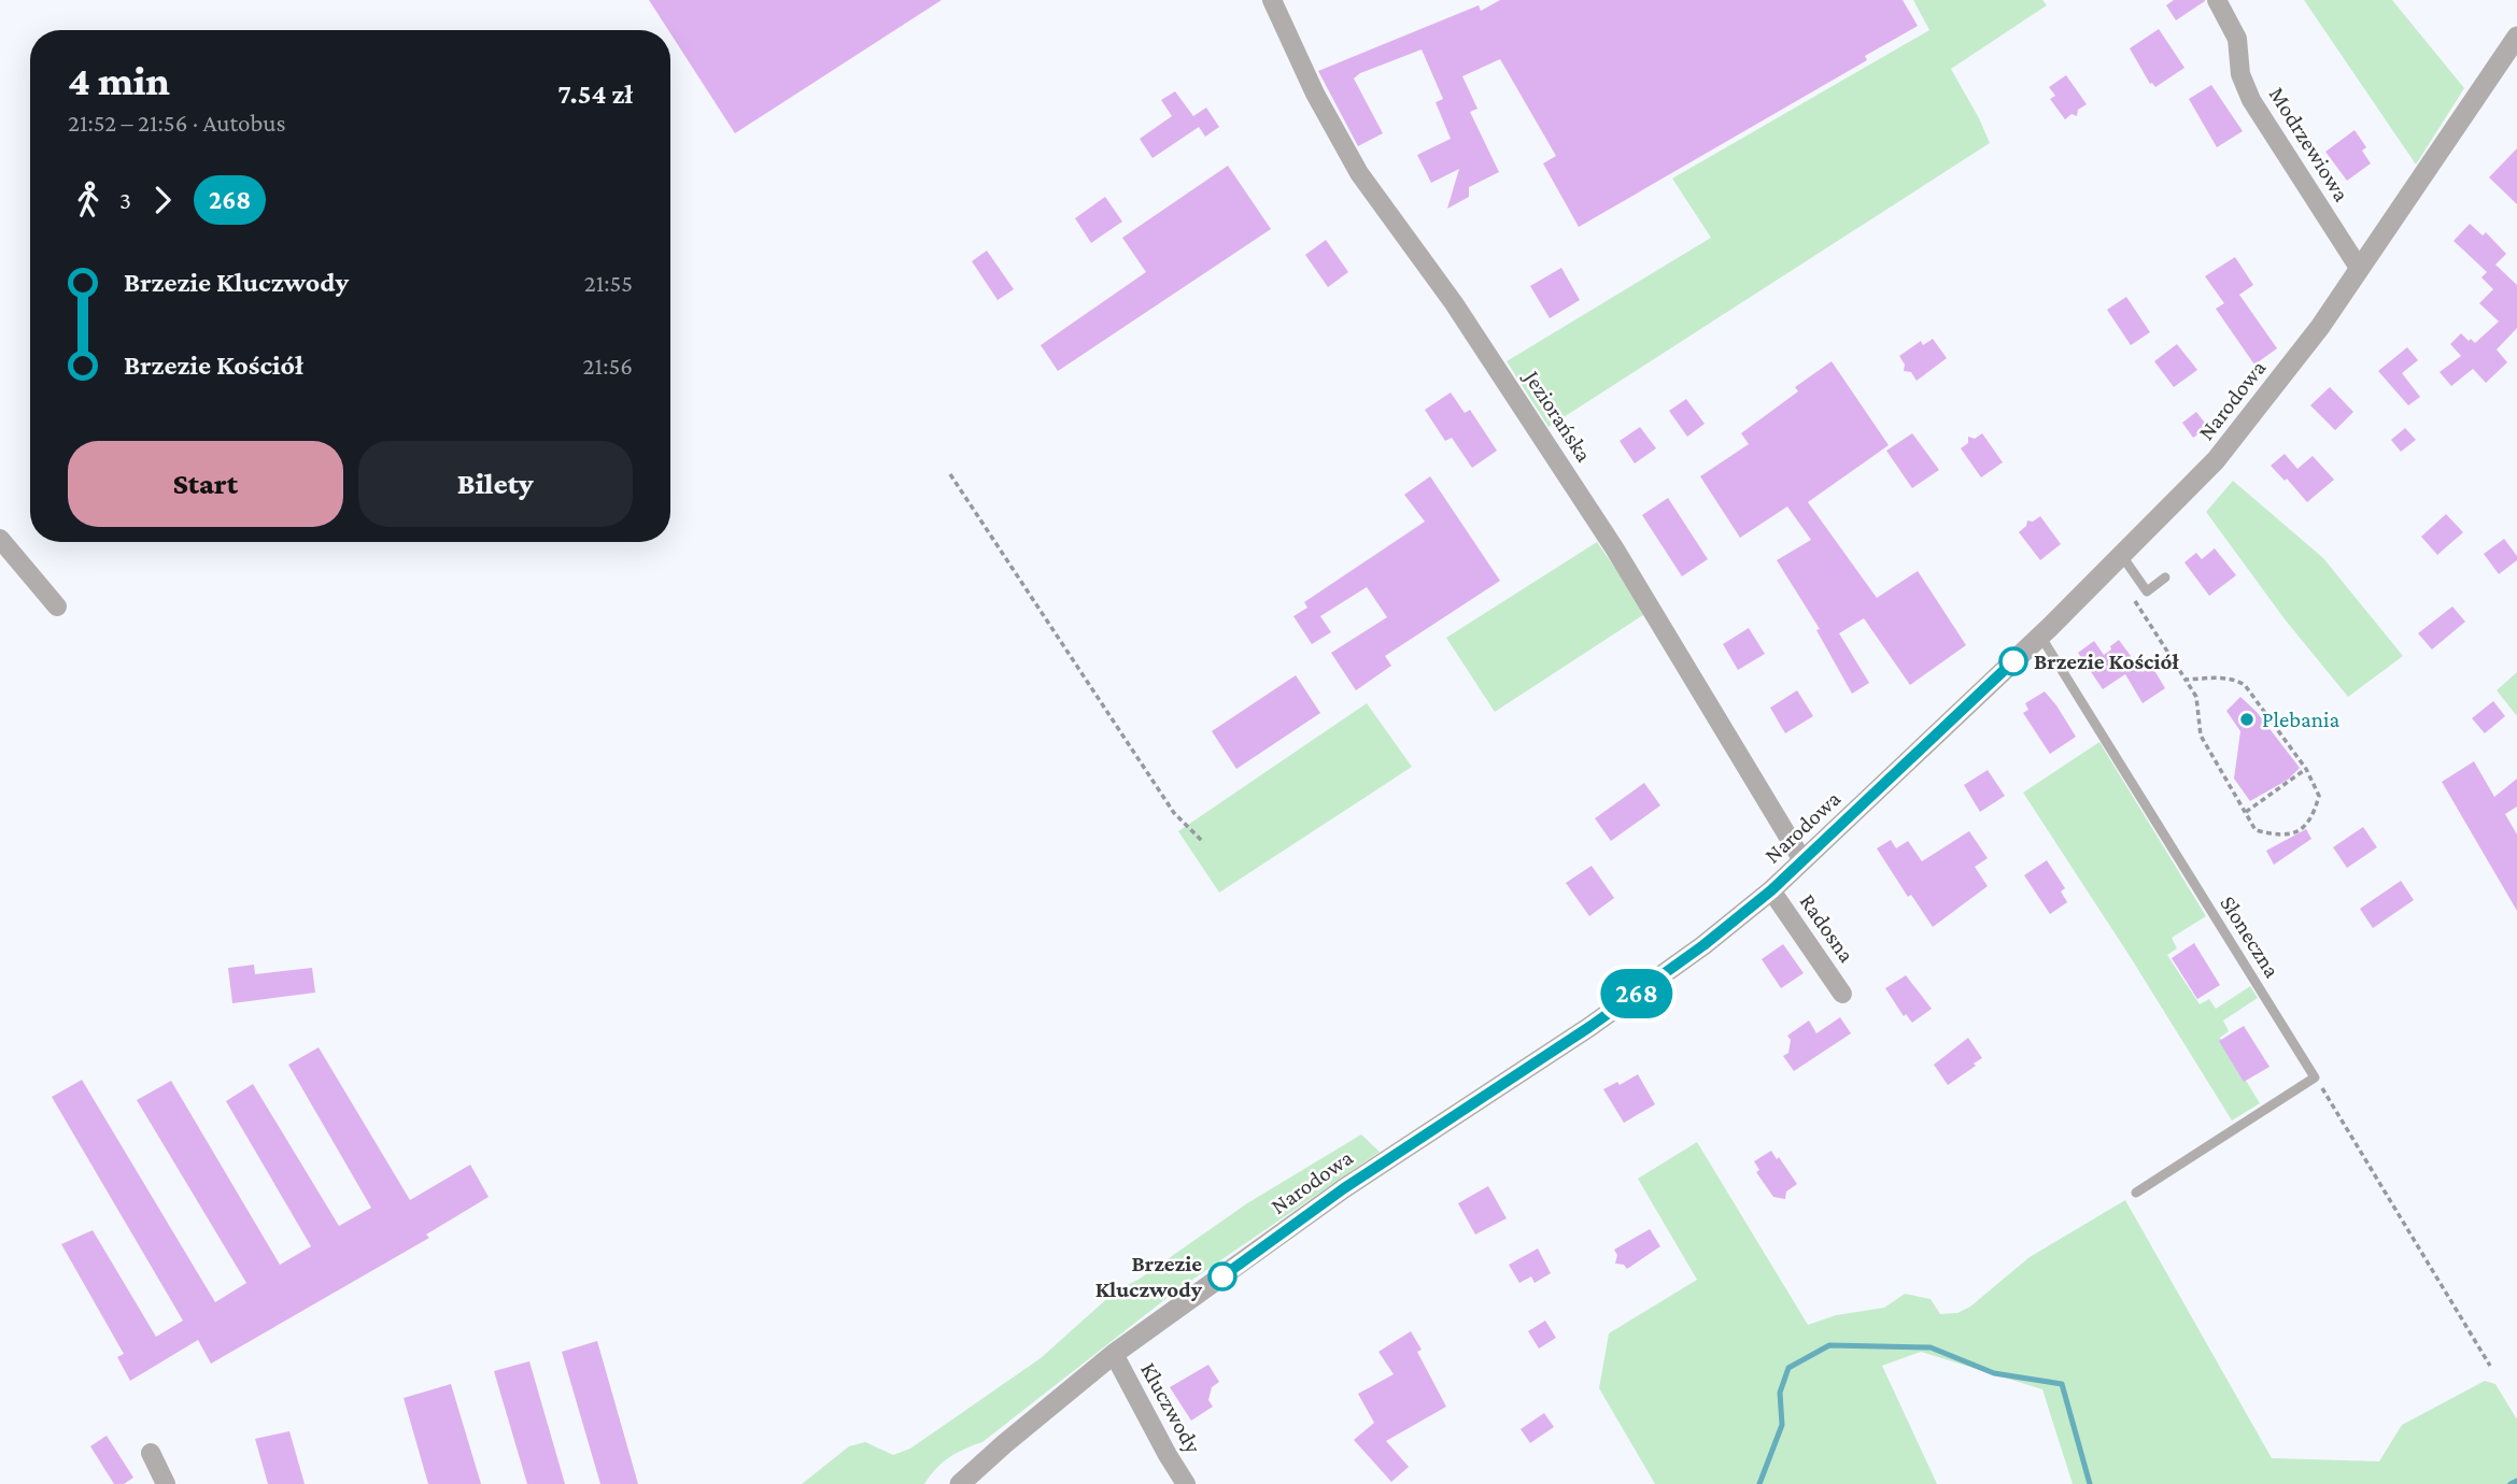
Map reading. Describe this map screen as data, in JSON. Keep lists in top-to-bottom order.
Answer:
{
  "streets": {
    "street": [
      "Modrzewiowa",
      "Narodowa",
      "Jeziorańska",
      "Radosna",
      "Kluczwody"
    ],
    "lane": ["Słoneczna"]
  },
  "crossings": [
    ["Modrzewiowa", "Narodowa"],
    ["Narodowa", "Jeziorańska"],
    ["Narodowa", "Radosna"],
    ["Narodowa", "Słoneczna"],
    ["Narodowa", "Kluczwody"]
  ],
  "places": ["Brzezie Kościół", "Plebania", "Brzezie Kluczwody"],
  "lines": ["bus line 268"],
  "page": {
    "on_map": "268",
    "heading": ["4 min", "21:52 – 21:56 · Autobus", "7.54 zł"],
    "legs": ["3", "268"],
    "list": [
      {
        "name": "Brzezie Kluczwody",
        "value": "21:55"
      },
      {
        "name": "Brzezie Kościół",
        "value": "21:56"
      }
    ],
    "buttons": ["Start", "Bilety"]
  }
}
